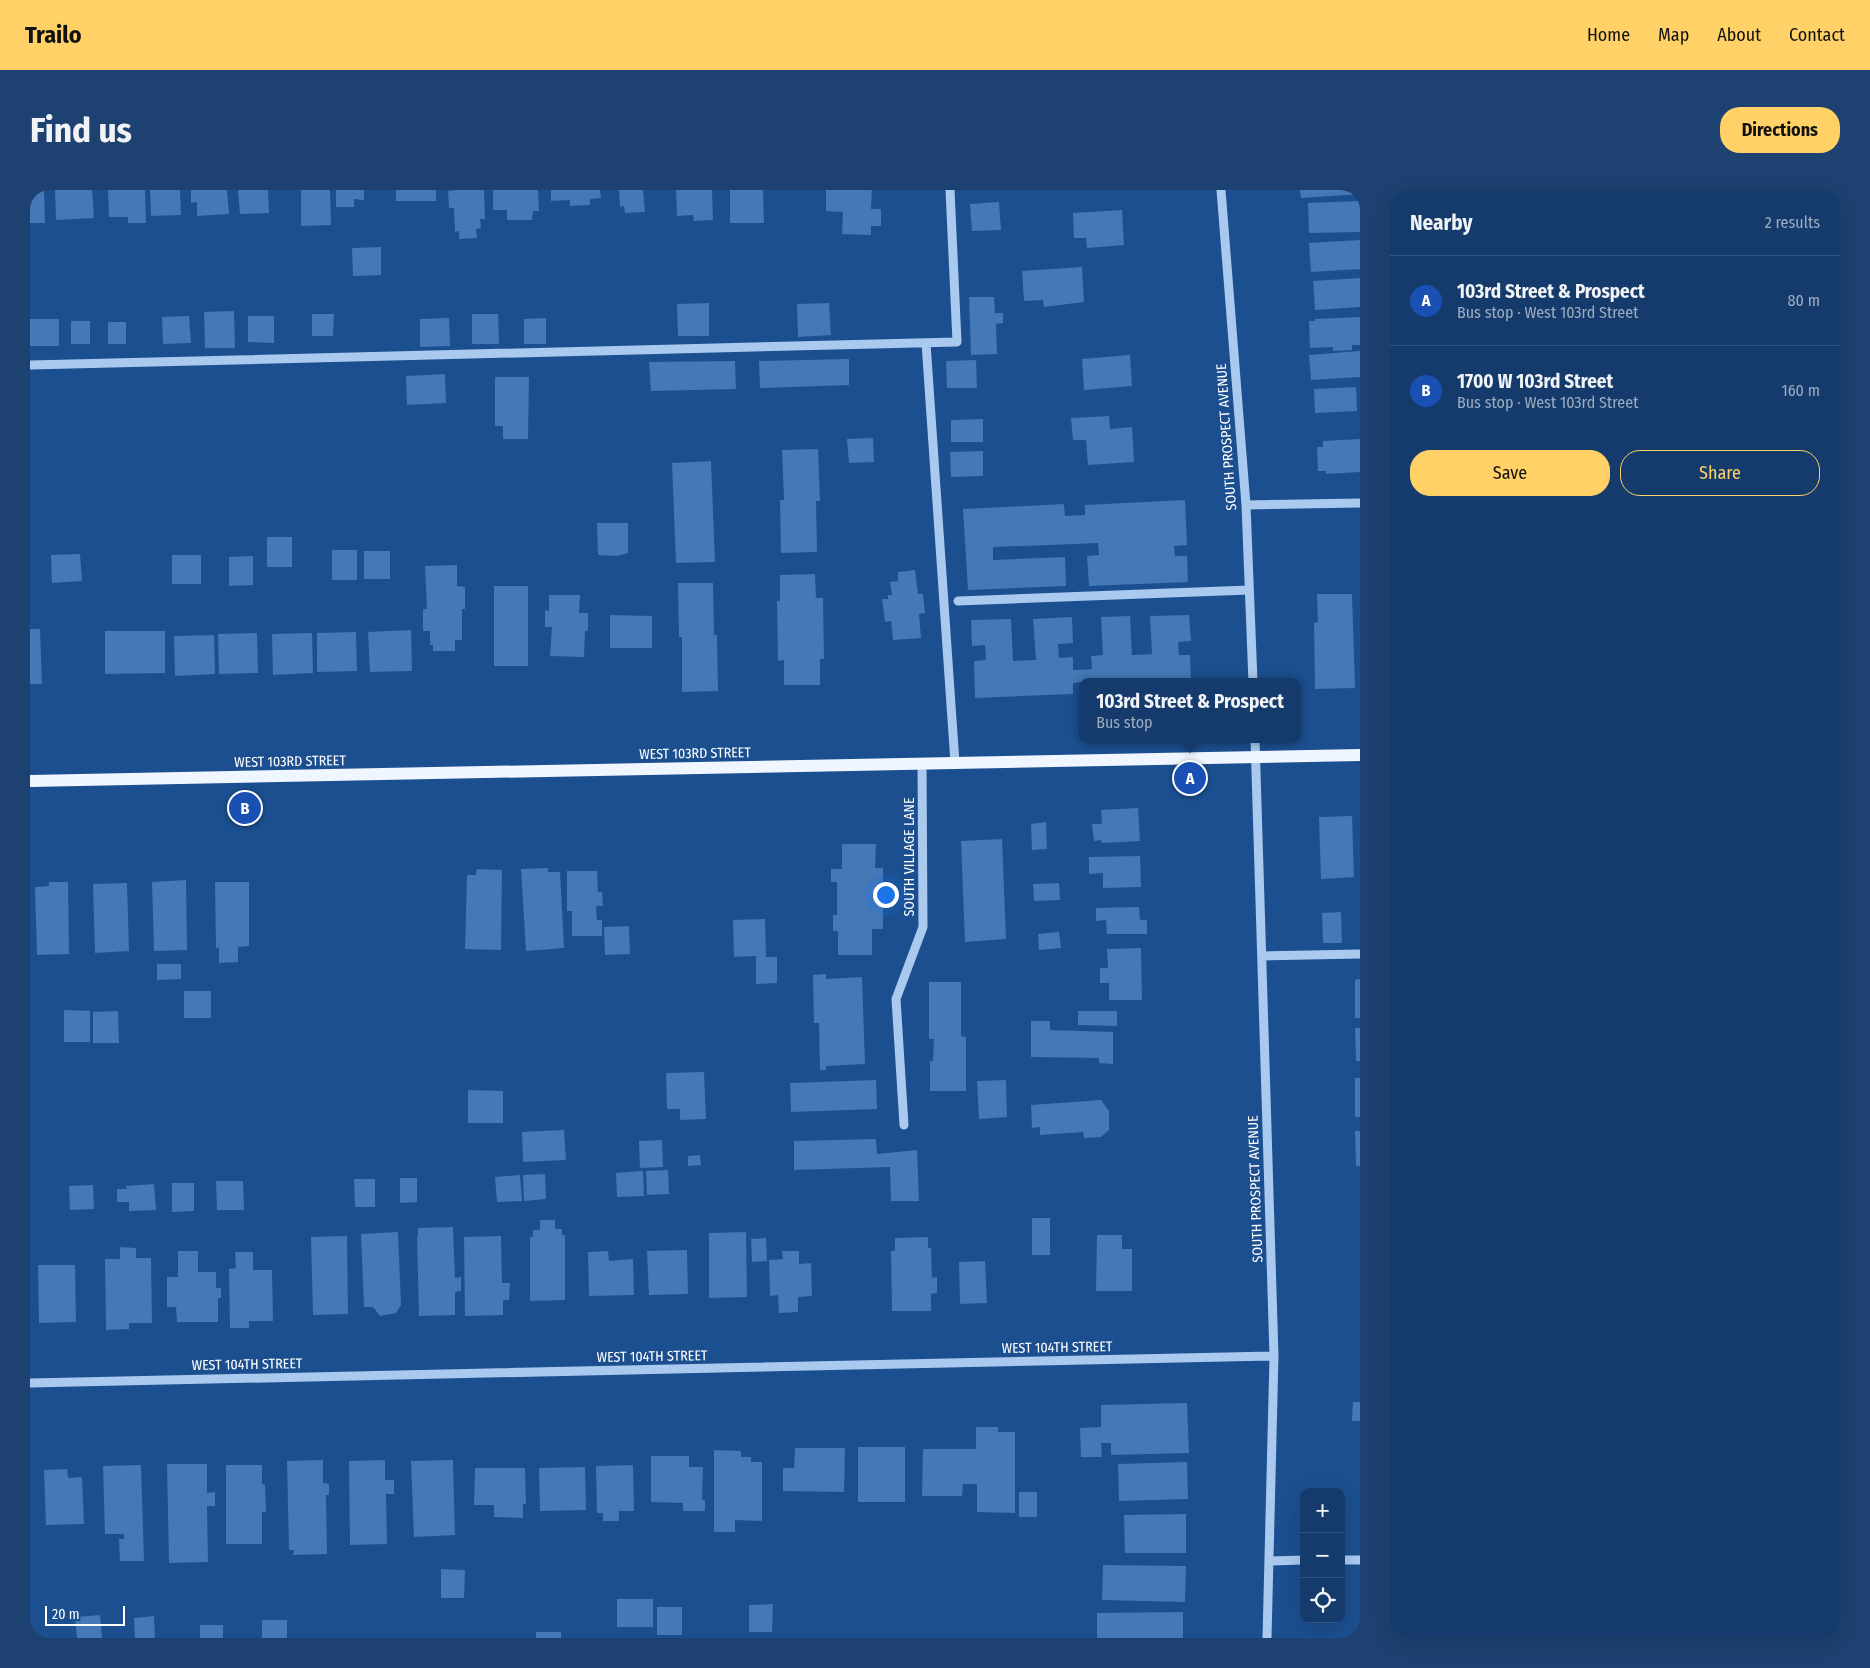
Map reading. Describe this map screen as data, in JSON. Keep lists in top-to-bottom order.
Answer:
{
  "streets": {
    "main road": ["WEST 103RD STREET"],
    "street": ["SOUTH PROSPECT AVENUE", "SOUTH VILLAGE LANE", "WEST 104TH STREET"]
  },
  "crossings": [
    ["SOUTH PROSPECT AVENUE", "WEST 103RD STREET"],
    ["SOUTH PROSPECT AVENUE", "WEST 104TH STREET"],
    ["WEST 103RD STREET", "SOUTH VILLAGE LANE"]
  ],
  "scale_bar": "20 m",
  "page": {
    "header": "Trailo",
    "nav": [
      "Home",
      "Map",
      "About",
      "Contact"
    ],
    "buttons": [
      "Directions",
      ["Save", "Share"]
    ],
    "title": "Find us",
    "heading": ["Nearby", "2 results"],
    "list": [
      {
        "mark": "A",
        "name": "103rd Street & Prospect",
        "note": "Bus stop · West 103rd Street",
        "value": "80 m"
      },
      {
        "mark": "B",
        "name": "1700 W 103rd Street",
        "note": "Bus stop · West 103rd Street",
        "value": "160 m"
      }
    ],
    "popup": ["103rd Street & Prospect", "Bus stop"],
    "pins": ["A", "B"],
    "map_buttons": ["+", "−"],
    "scale": "20 m"
  }
}
